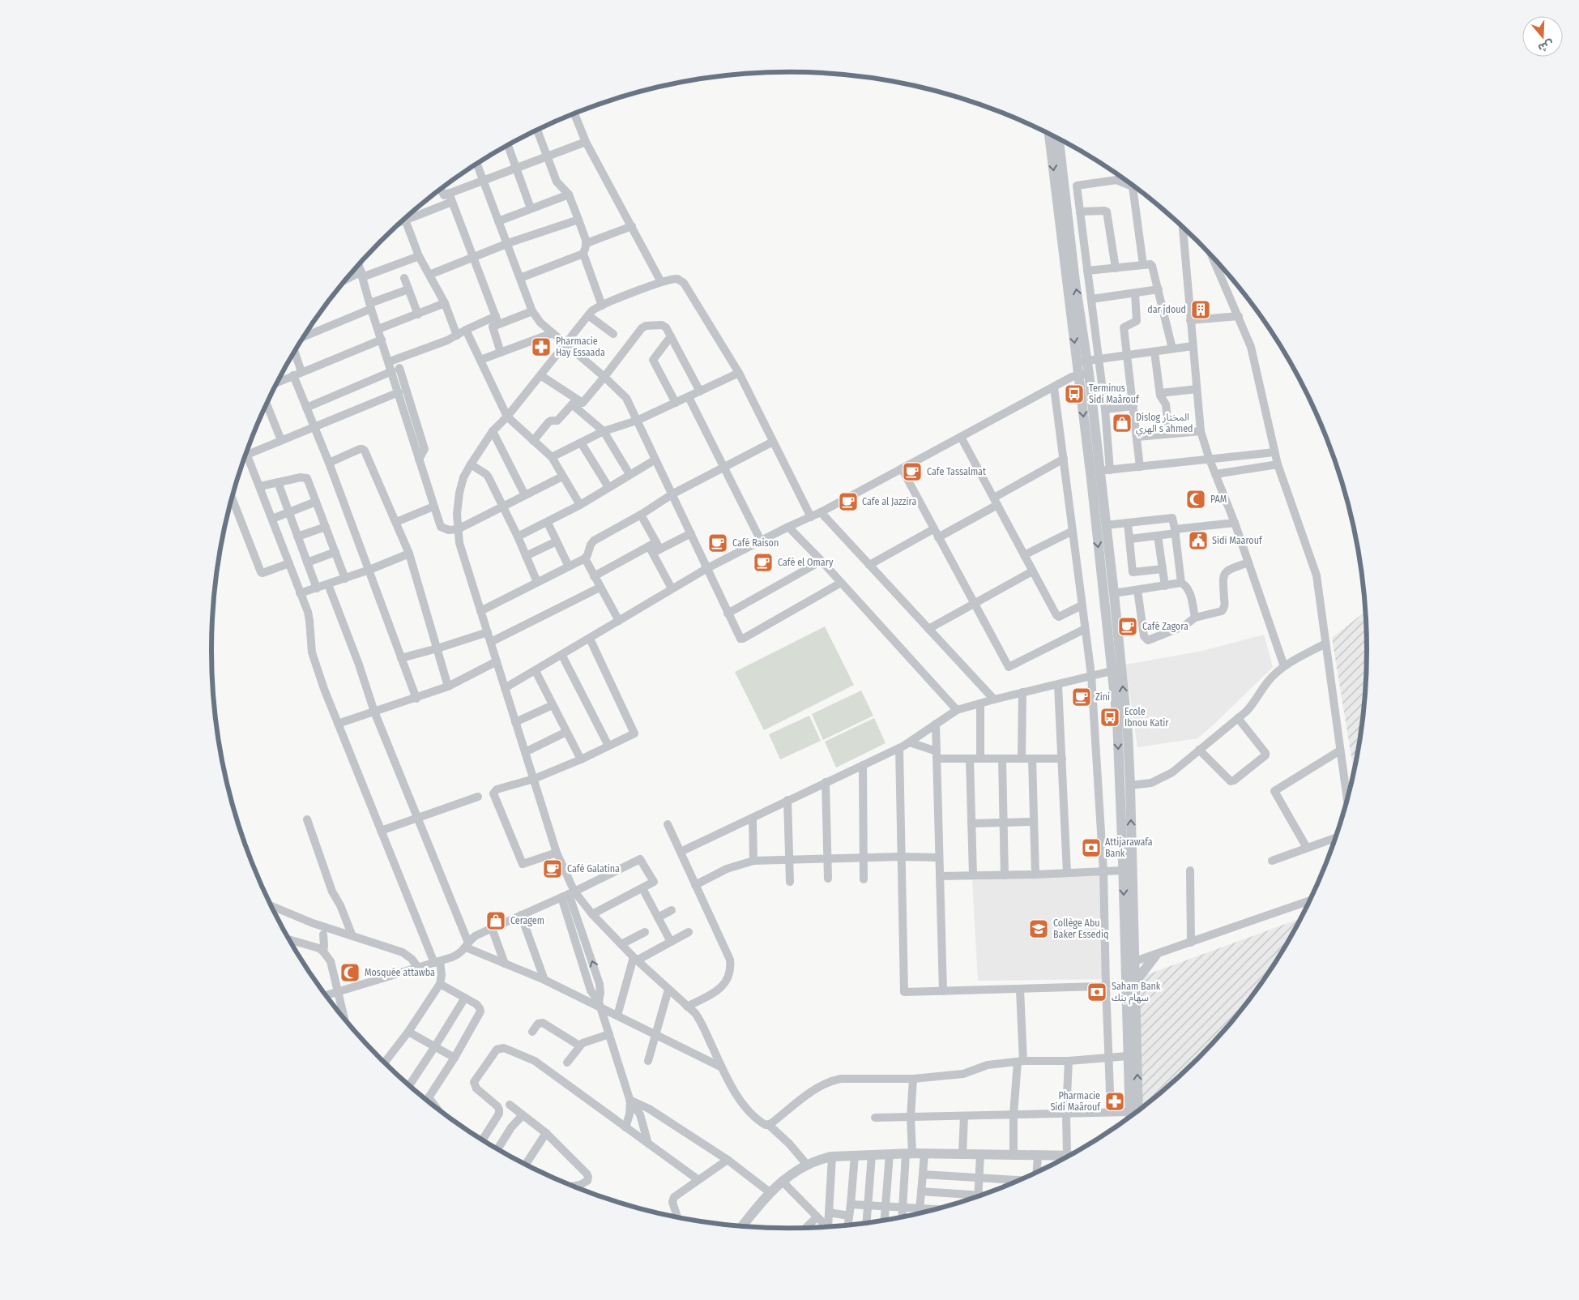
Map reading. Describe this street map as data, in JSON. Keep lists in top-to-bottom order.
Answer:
{
  "places": {
    "building": ["dar jdoud"],
    "pharmacy": ["Pharmacie Hay Essaada", "Pharmacie Sidi Maârouf"],
    "bus stop": ["Terminus Sidi Maârouf", "Ecole Ibnou Katir"],
    "shop": ["Dislog المختار الهري s ahmed", "Ceragem"],
    "cafe": [
      "Cafe Tassalmat",
      "Cafe al Jazzira",
      "Café Raison",
      "Café el Omary",
      "Café Zagora",
      "Zini",
      "Café Galatina"
    ],
    "mosque": ["PAM", "Mosquée attawba"],
    "public building": ["Sidi Maarouf"],
    "bank": ["Attijarawafa Bank", "Saham Bank سهام بنك"],
    "school or university": ["Collège Abu Baker Essediq"]
  },
  "north": "bottom"
}
